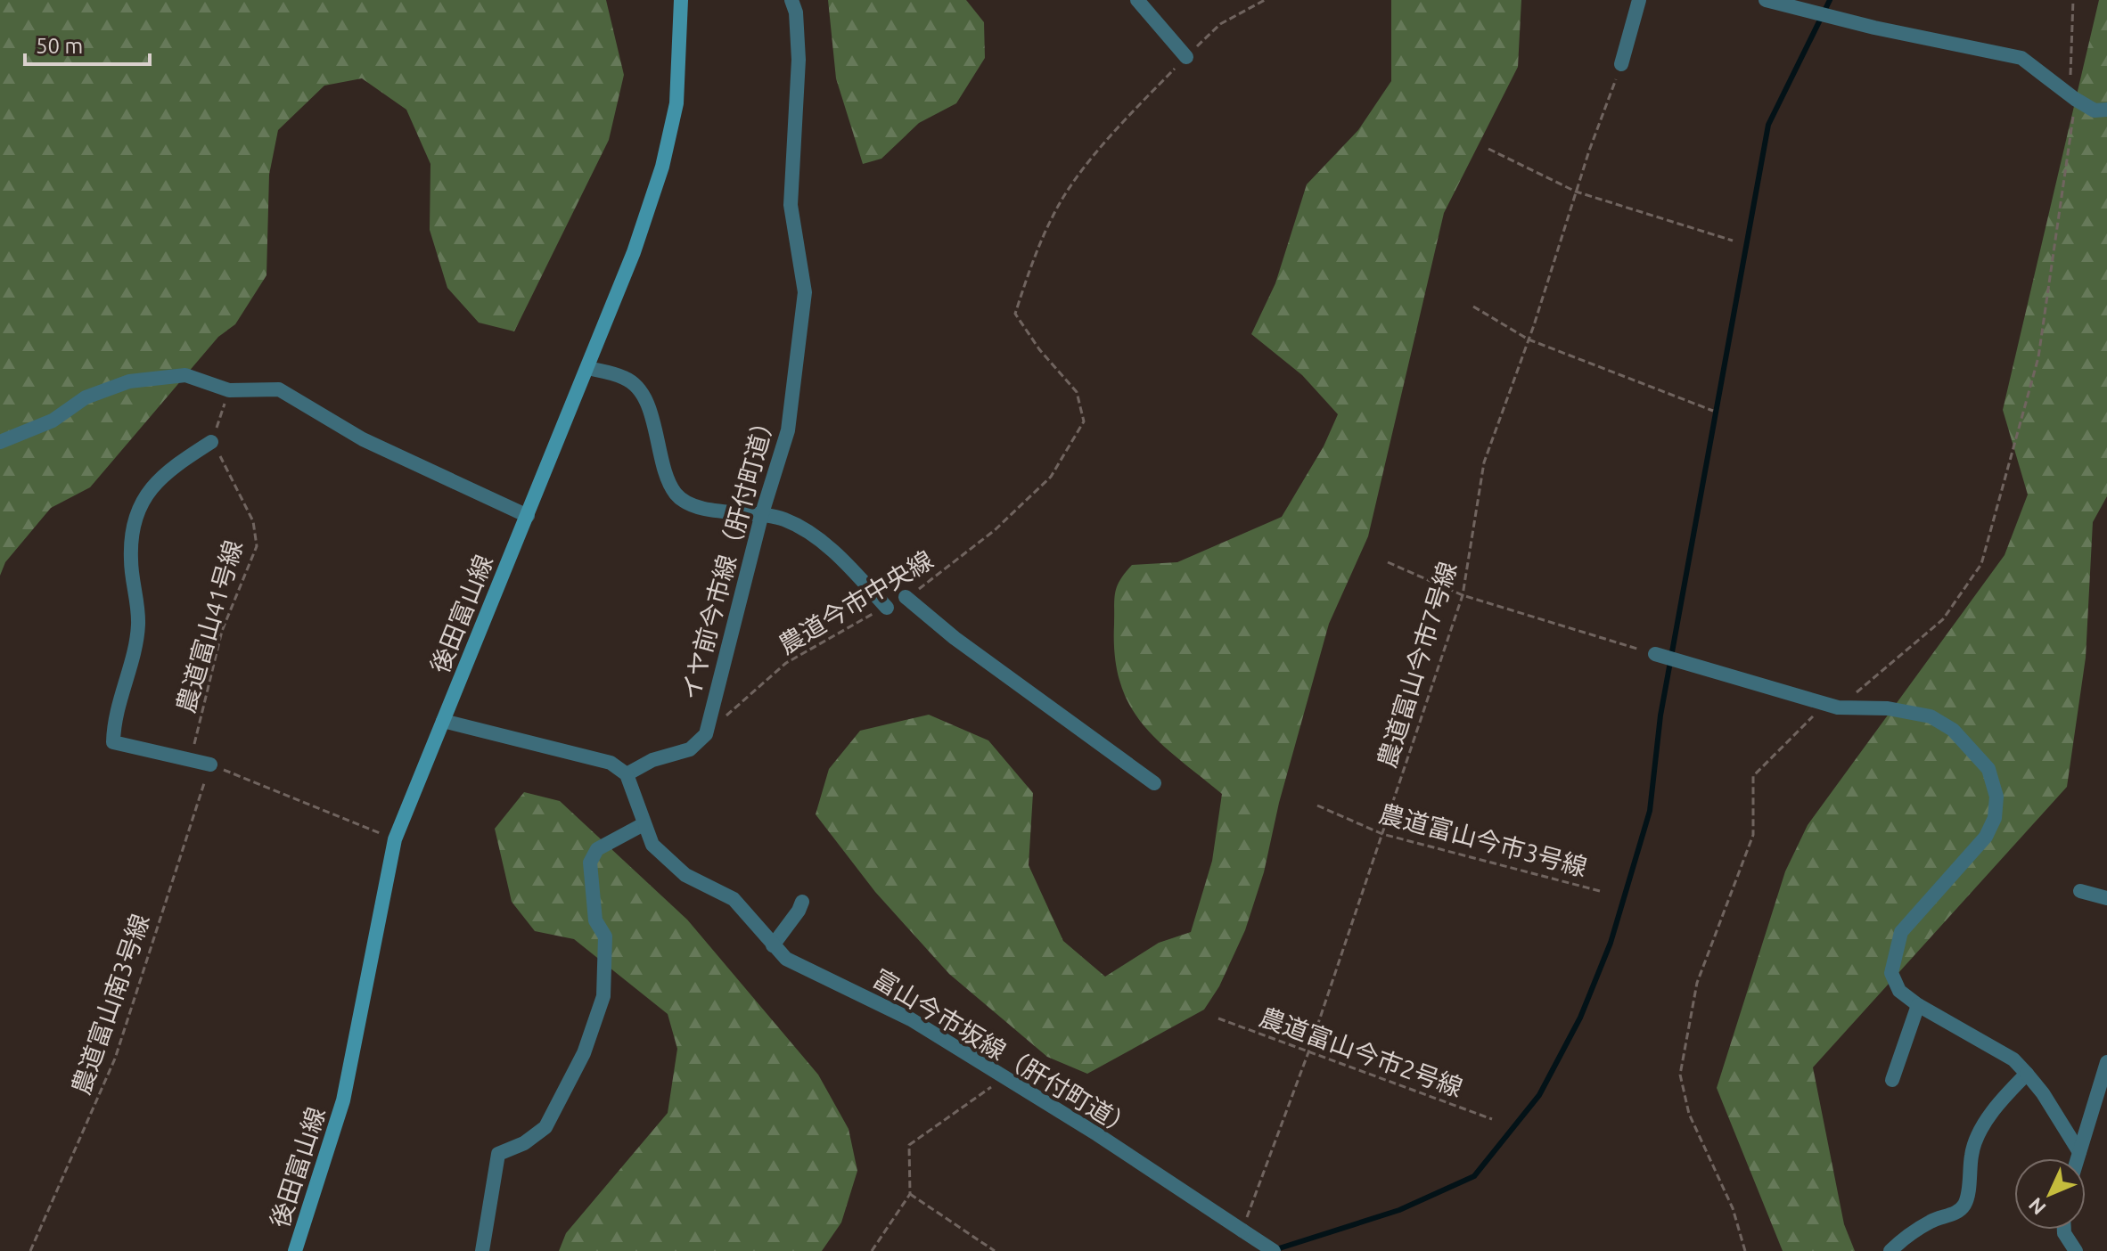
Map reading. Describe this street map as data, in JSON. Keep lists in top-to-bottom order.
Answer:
{
  "streets": {
    "main road": ["後田富山線"],
    "street": ["イヤ前今市線（肝付町道）", "富山今市坂線（肝付町道）"],
    "path": [
      "農道今市中央線",
      "農道富山41号線",
      "農道富山今市7号線",
      "農道富山今市3号線",
      "農道富山南3号線",
      "農道富山今市2号線"
    ]
  },
  "crossings": [
    ["イヤ前今市線（肝付町道）", "富山今市坂線（肝付町道）"],
    ["農道富山41号線", "農道富山南3号線"],
    ["農道富山今市7号線", "農道富山今市3号線"],
    ["農道富山今市7号線", "農道富山今市2号線"],
    ["農道富山今市7号線", "富山今市坂線（肝付町道）"]
  ],
  "scale_bar": "50 m",
  "north": "bottom left"
}
